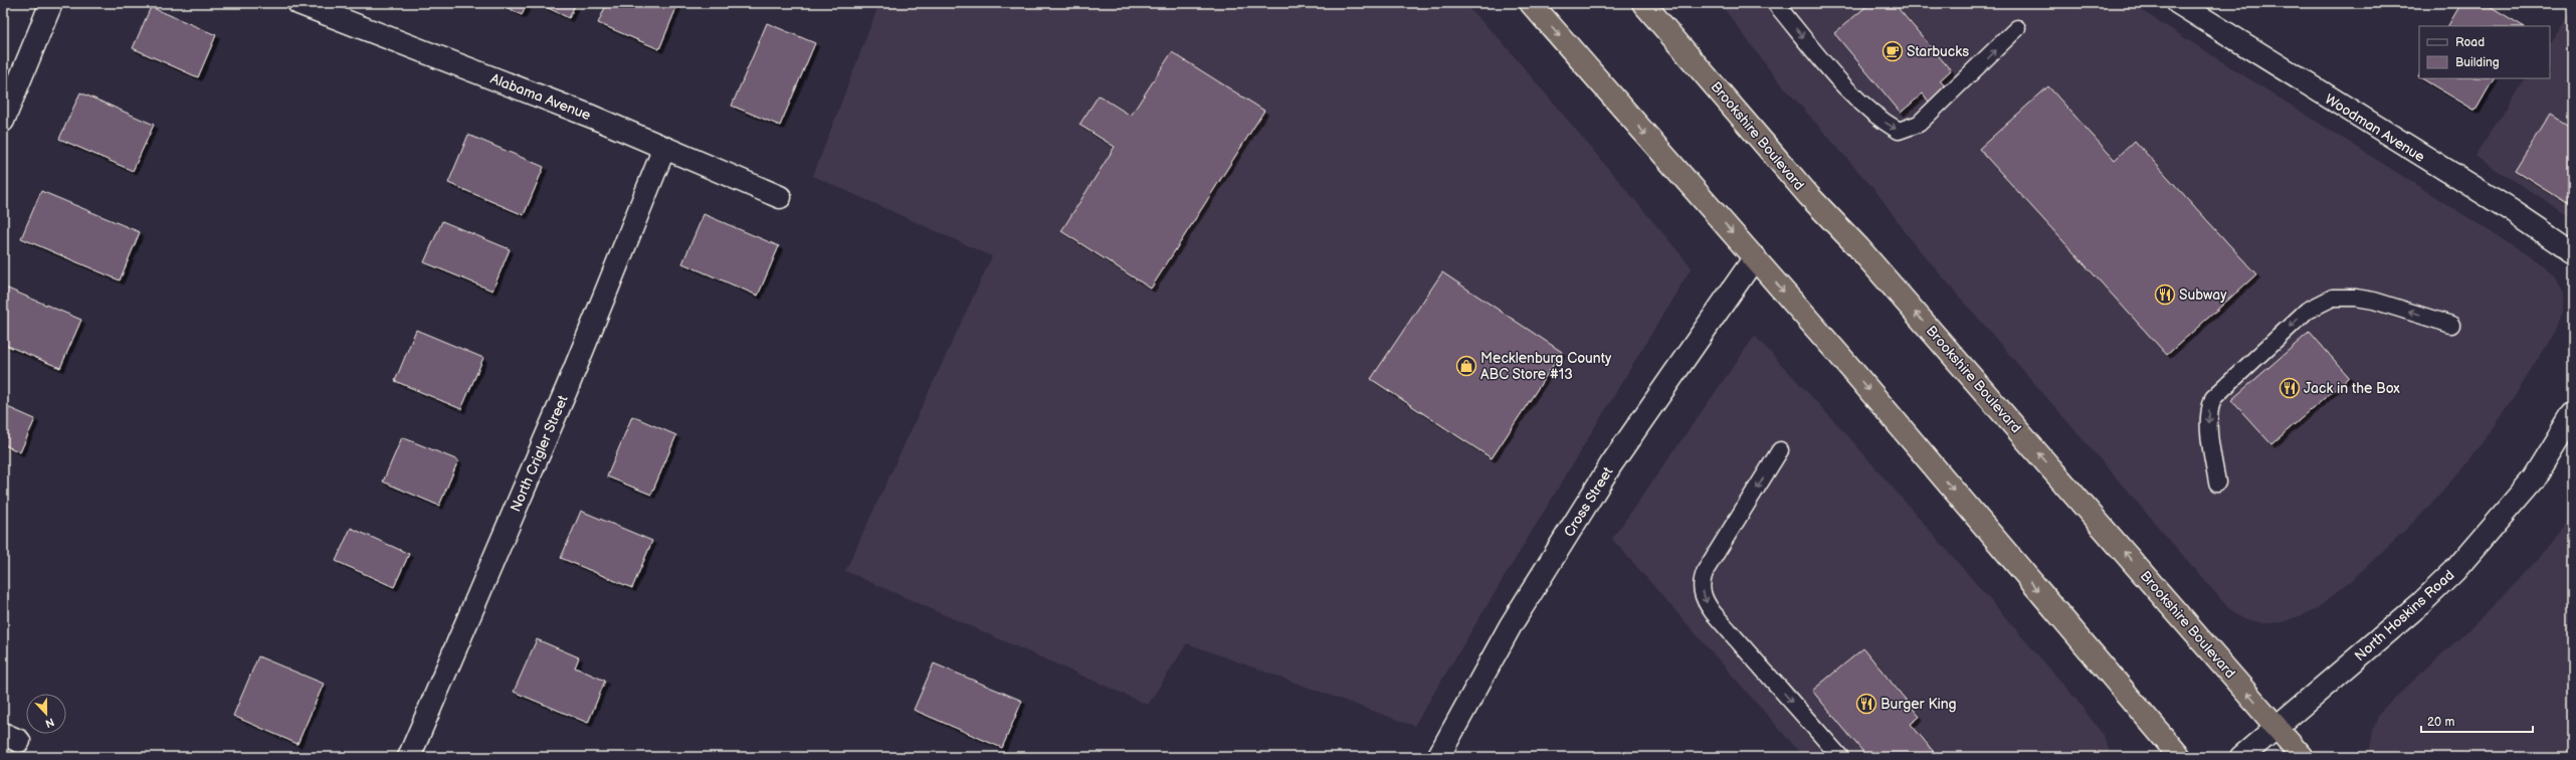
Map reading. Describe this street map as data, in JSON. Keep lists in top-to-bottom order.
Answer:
{
  "streets": {
    "highway": ["Brookshire Boulevard"],
    "street": [
      "Alabama Avenue",
      "Woodman Avenue",
      "North Crigler Street",
      "Cross Street",
      "North Hoskins Road"
    ]
  },
  "crossings": [
    ["Alabama Avenue", "North Crigler Street"],
    ["Brookshire Boulevard", "North Hoskins Road"]
  ],
  "places": {
    "cafe": ["Starbucks"],
    "restaurant": ["Subway", "Jack in the Box", "Burger King"],
    "shop": ["Mecklenburg County ABC Store #13"]
  },
  "legend": ["Road", "Building"],
  "scale_bar": "20 m",
  "north": "bottom"
}
